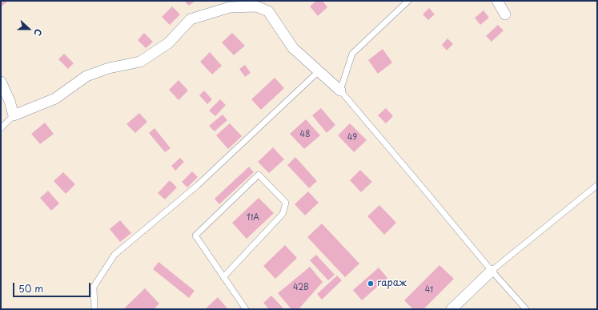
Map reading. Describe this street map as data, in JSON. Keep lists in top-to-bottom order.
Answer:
{
  "places": ["гараж"],
  "house_numbers": [
    "48",
    "49",
    "11А",
    "42В",
    "41"
  ],
  "scale_bar": "50 m",
  "north": "right"
}
